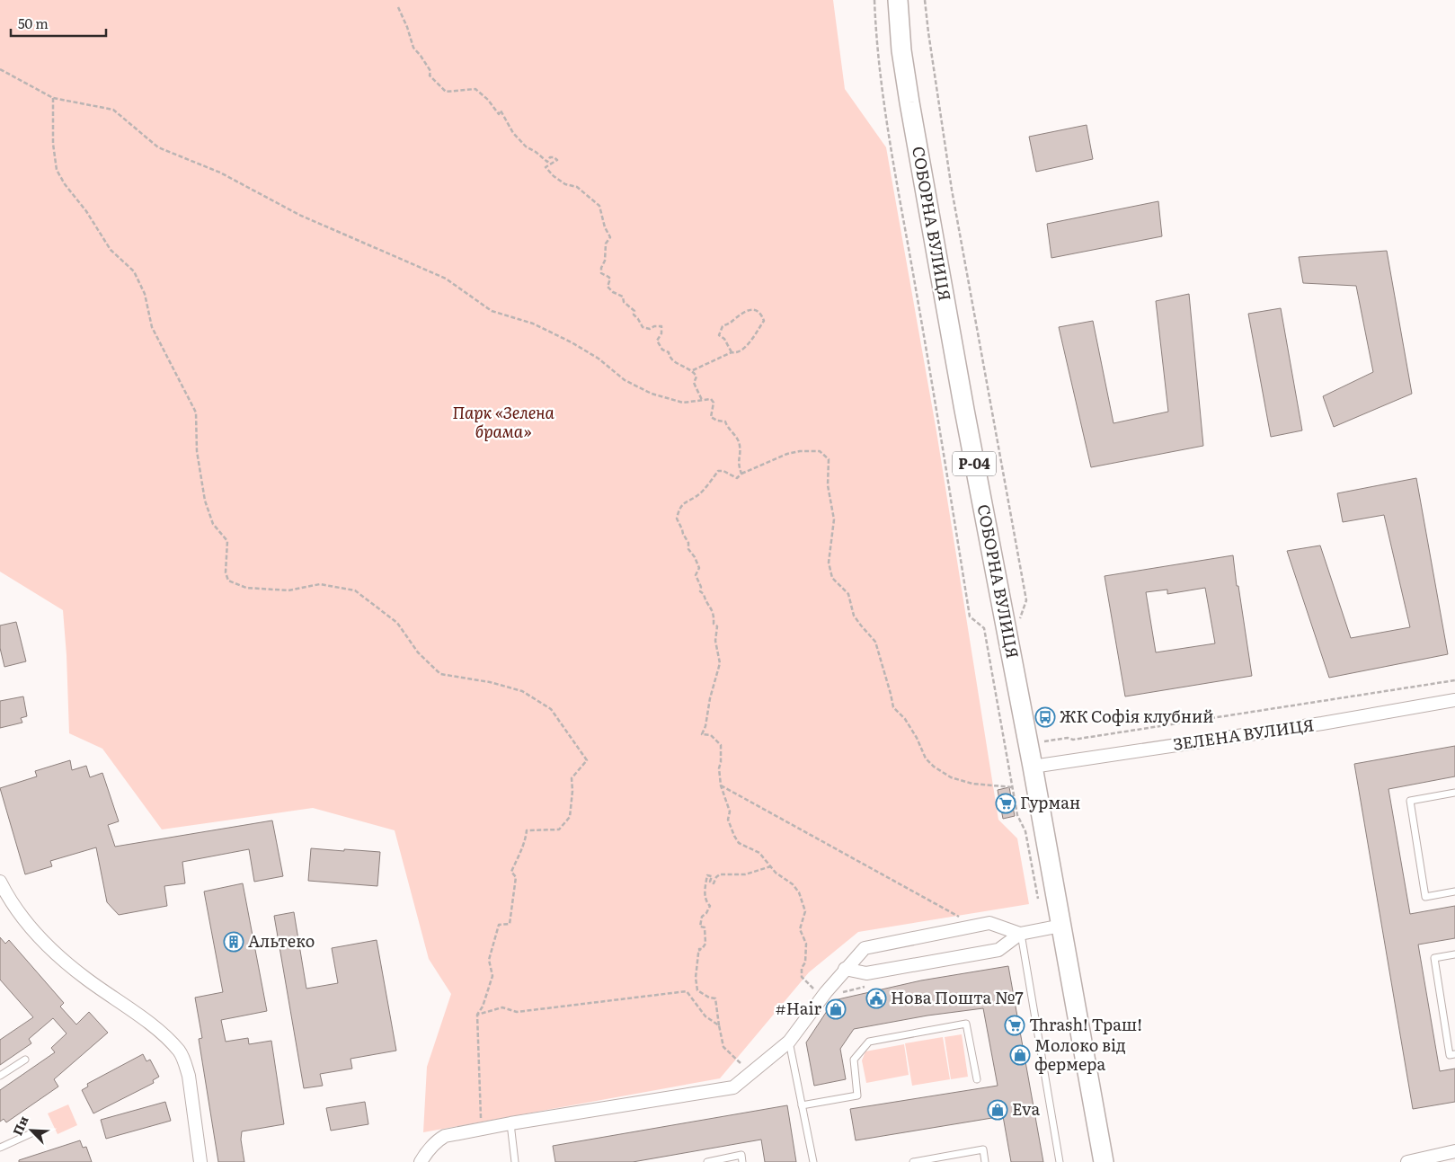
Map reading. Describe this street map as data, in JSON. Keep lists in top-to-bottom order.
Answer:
{
  "streets": {
    "main road": ["СОБОРНА ВУЛИЦЯ", "Р-04"],
    "street": ["ЗЕЛЕНА ВУЛИЦЯ"]
  },
  "crossings": [
    ["СОБОРНА ВУЛИЦЯ", "ЗЕЛЕНА ВУЛИЦЯ"]
  ],
  "parks": ["Парк «Зелена брама»"],
  "places": {
    "bus stop": ["ЖК Софія клубний"],
    "supermarket": ["Гурман", "Thrash! Траш!"],
    "building": ["Альтеко"],
    "public building": ["Нова Пошта №7"],
    "shop": ["#Hair", "Молоко від фермера", "Eva"]
  },
  "scale_bar": "50 m",
  "north": "top left"
}
